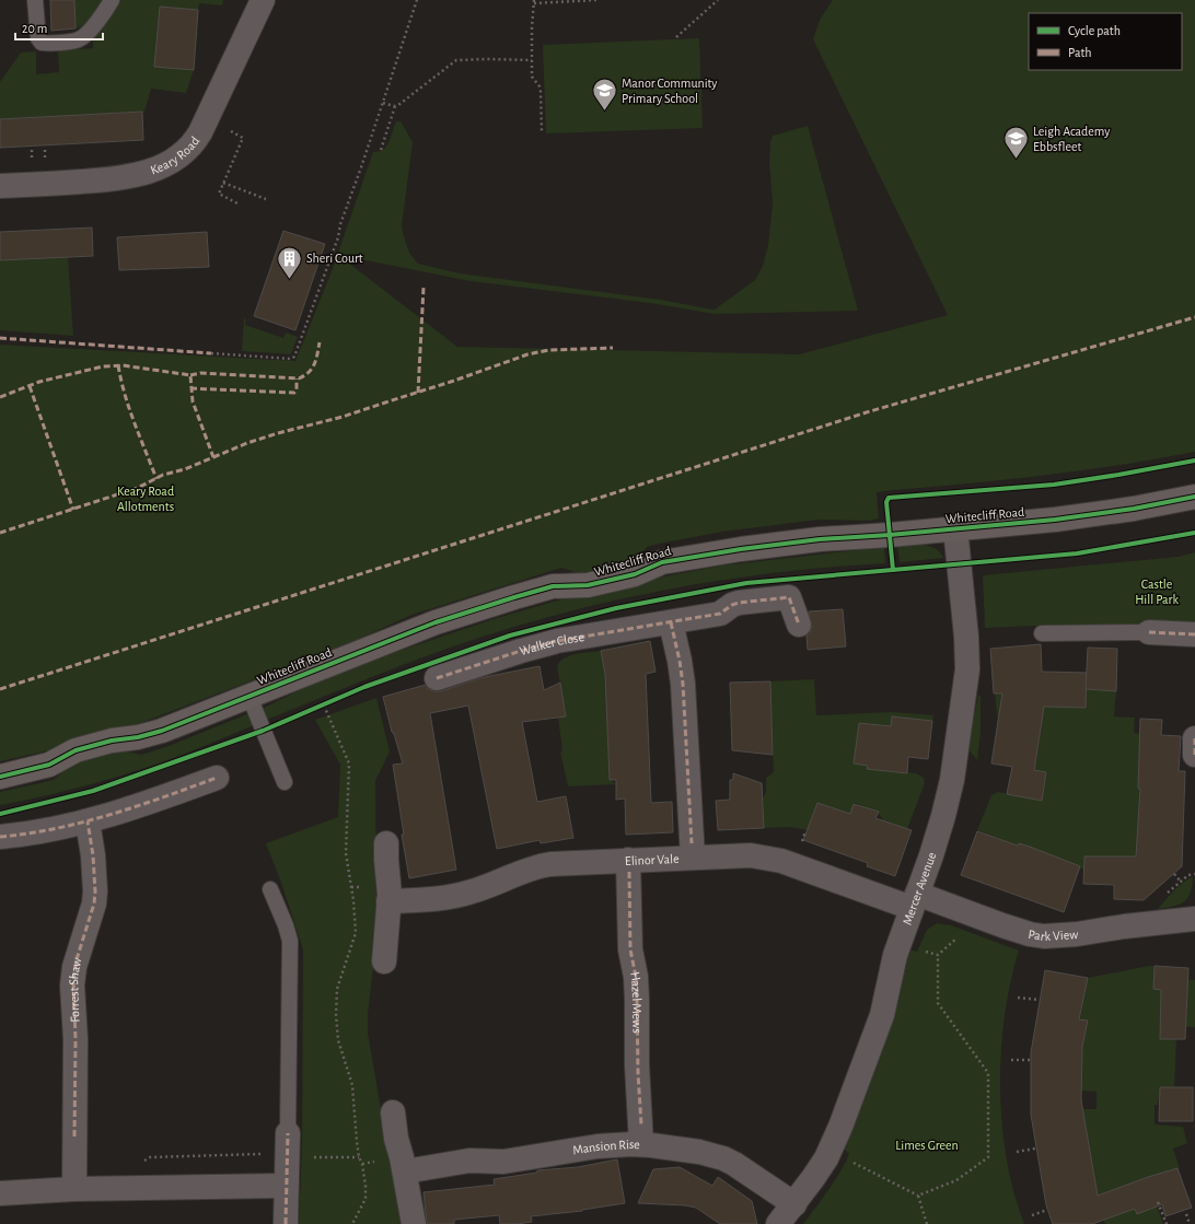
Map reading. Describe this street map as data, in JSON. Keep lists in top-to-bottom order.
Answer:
{
  "streets": {
    "street": [
      "Keary Road",
      "Whitecliff Road",
      "Walker Close",
      "Elinor Vale",
      "Mercer Avenue",
      "Park View",
      "Forrest Shaw",
      "Hazel Mews",
      "Mansion Rise"
    ]
  },
  "crossings": [
    ["Whitecliff Road", "Mercer Avenue"],
    ["Elinor Vale", "Mercer Avenue"],
    ["Elinor Vale", "Park View"],
    ["Elinor Vale", "Hazel Mews"],
    ["Mercer Avenue", "Park View"],
    ["Mercer Avenue", "Mansion Rise"],
    ["Hazel Mews", "Mansion Rise"]
  ],
  "parks": ["Keary Road Allotments", "Castle Hill Park", "Limes Green"],
  "places": {
    "school or university": ["Manor Community Primary School", "Leigh Academy Ebbsfleet"],
    "building": ["Sheri Court"]
  },
  "legend": ["Cycle path", "Path"],
  "scale_bar": "20 m"
}
